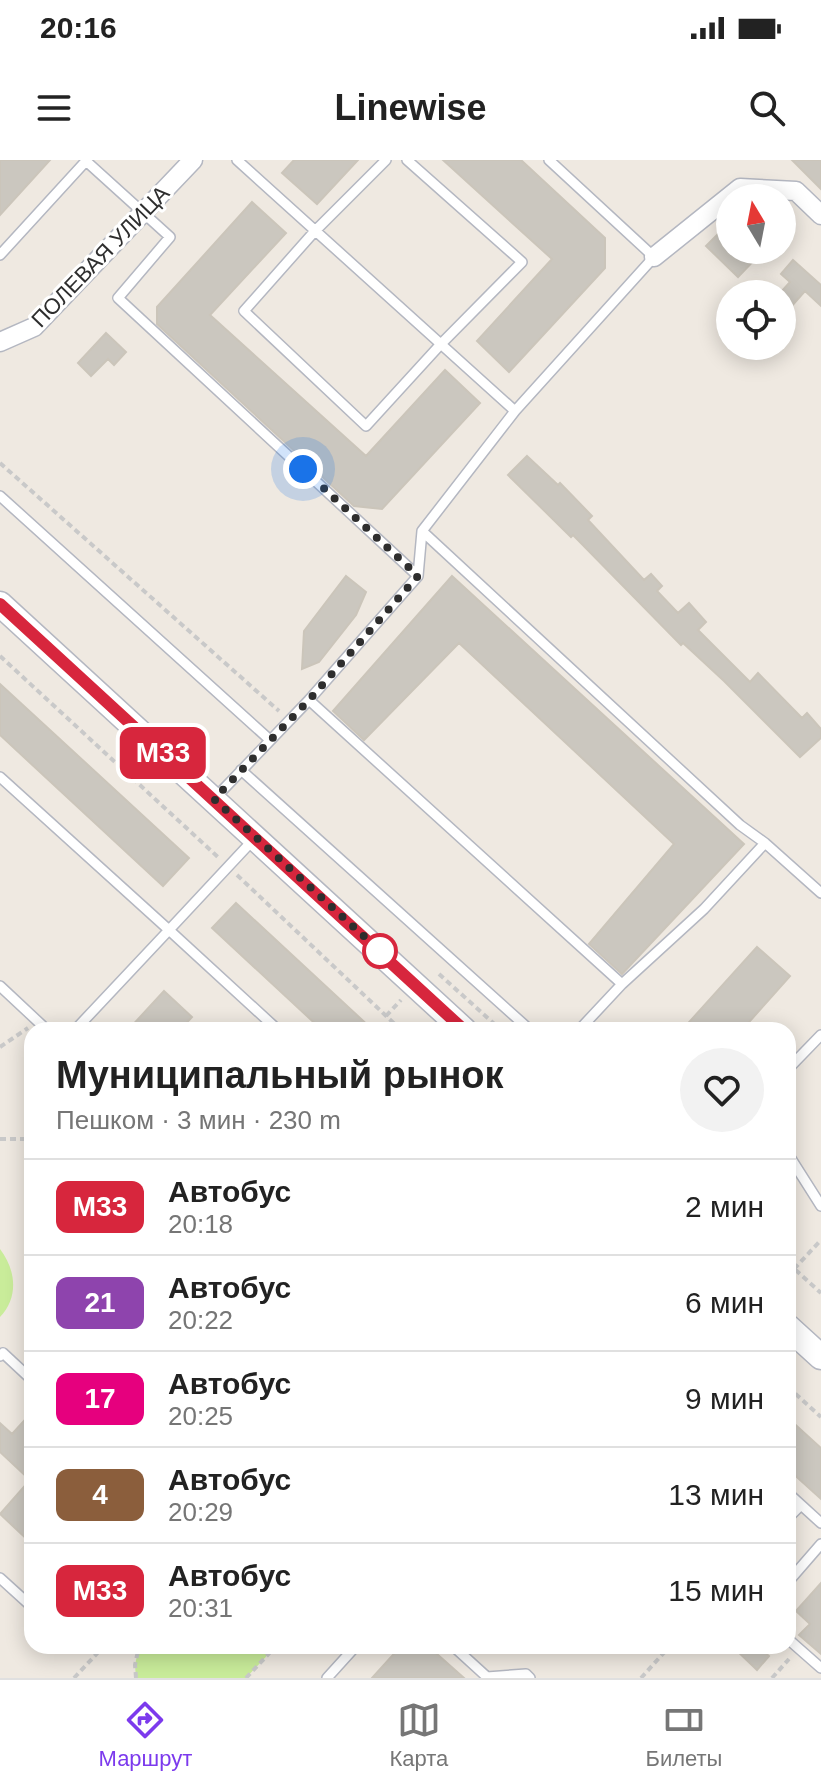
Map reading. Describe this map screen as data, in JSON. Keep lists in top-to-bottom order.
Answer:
{
  "streets": {
    "street": ["ПОЛЕВАЯ УЛИЦА"]
  },
  "lines": ["bus line М33"],
  "north": "top",
  "page": {
    "status": "20:16",
    "header": "Linewise",
    "on_map": "М33",
    "heading": ["Муниципальный рынок", "Пешком · 3 мин · 230 m"],
    "list": [
      {
        "mark": "М33",
        "name": "Автобус",
        "note": "20:18",
        "value": "2 мин"
      },
      {
        "mark": "21",
        "name": "Автобус",
        "note": "20:22",
        "value": "6 мин"
      },
      {
        "mark": "17",
        "name": "Автобус",
        "note": "20:25",
        "value": "9 мин"
      },
      {
        "mark": "4",
        "name": "Автобус",
        "note": "20:29",
        "value": "13 мин"
      },
      {
        "mark": "М33",
        "name": "Автобус",
        "note": "20:31",
        "value": "15 мин"
      }
    ],
    "tabs": ["Маршрут", "Карта", "Билеты"]
  }
}
